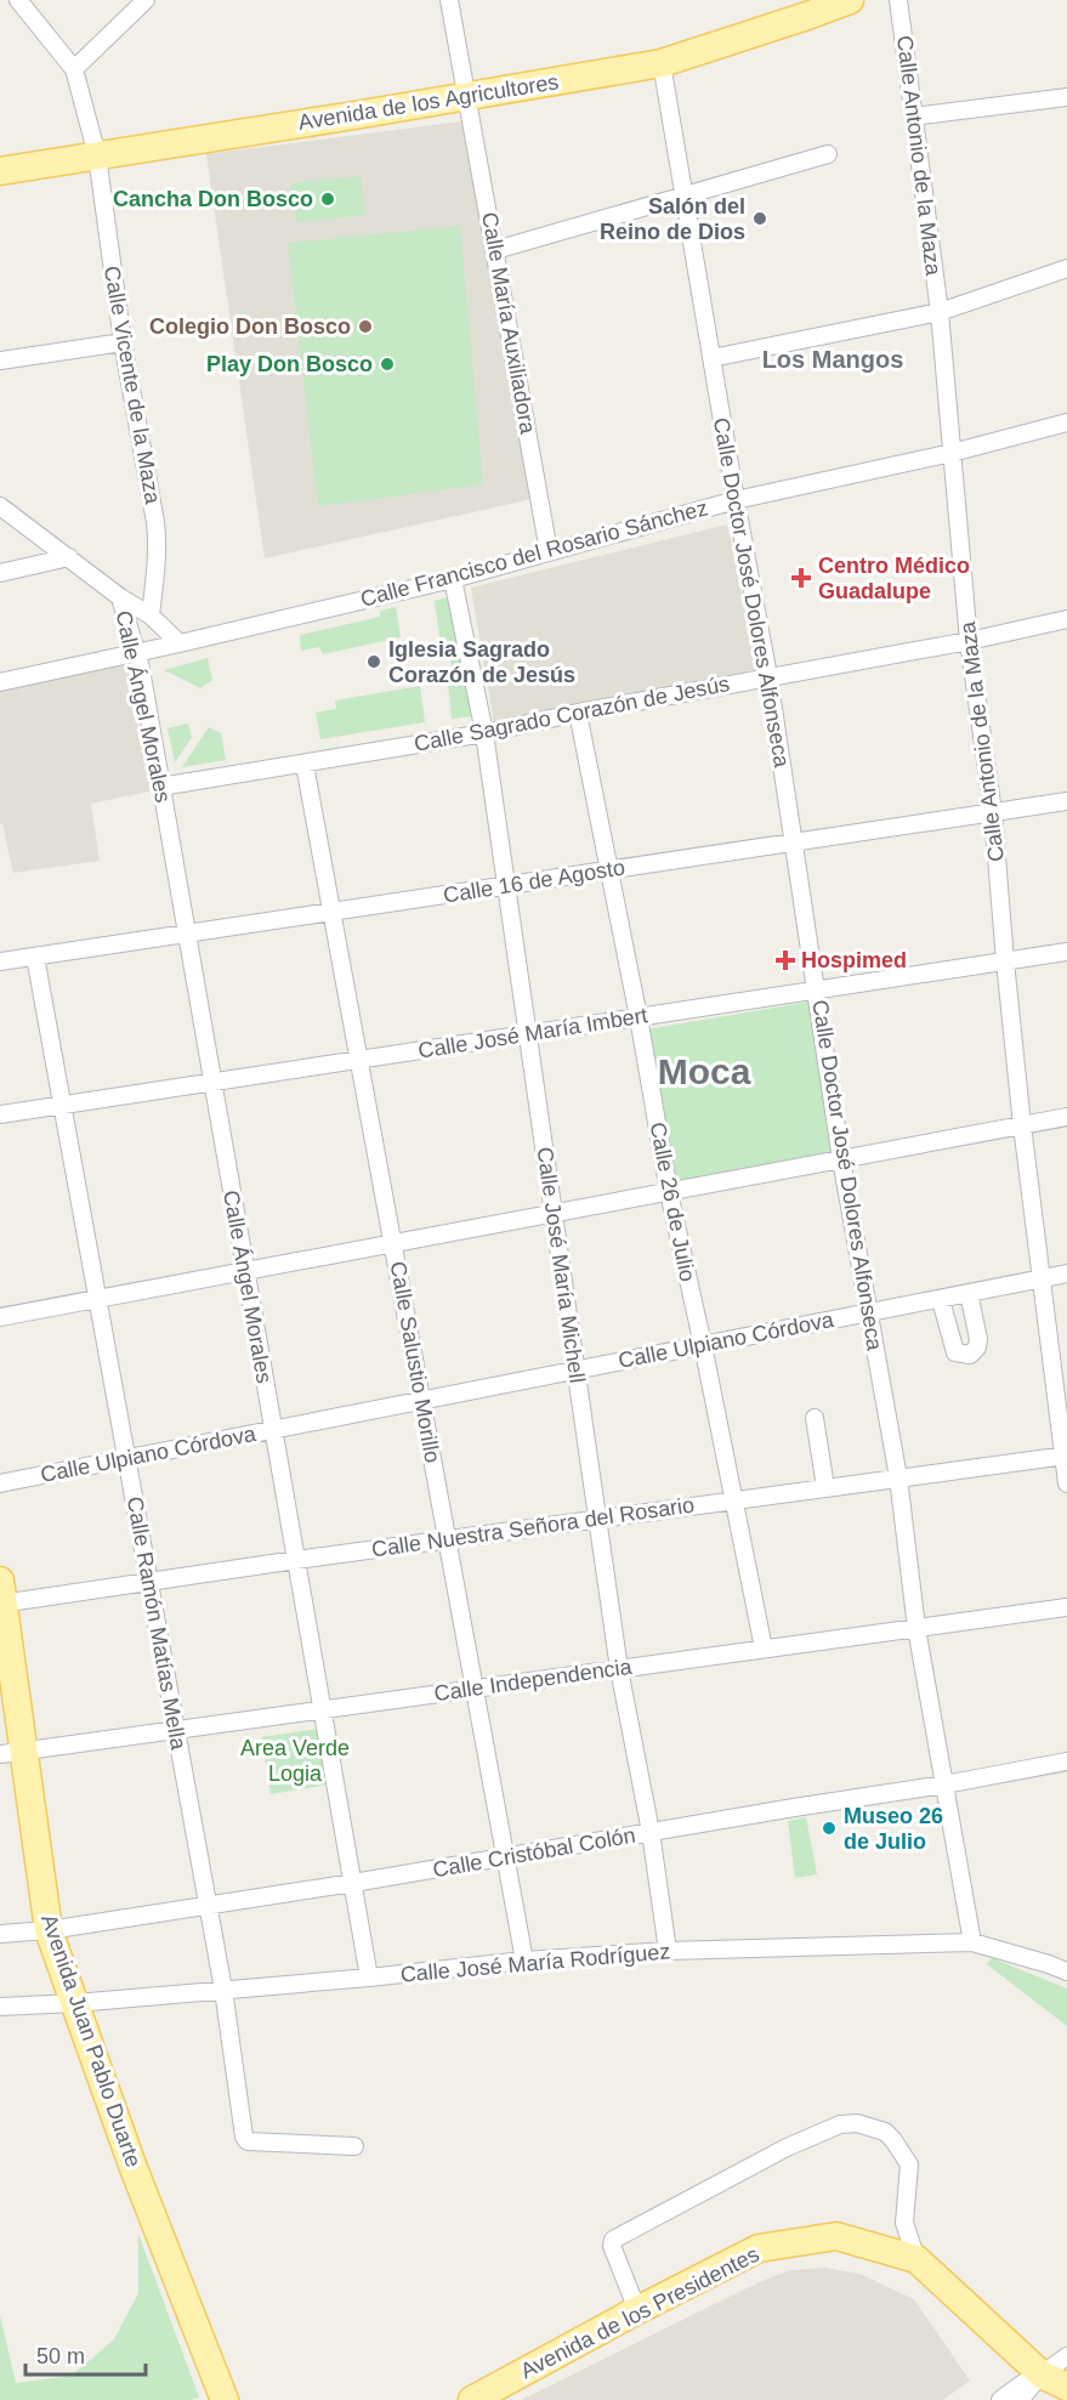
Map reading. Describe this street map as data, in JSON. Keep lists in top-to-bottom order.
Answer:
{
  "streets": {
    "main road": ["Avenida de los Agricultores", "Avenida Juan Pablo Duarte", "Avenida de los Presidentes"],
    "street": [
      "Calle Antonio de la Maza",
      "Calle María Auxiliadora",
      "Calle Vicente de la Maza",
      "Calle Francisco del Rosario Sánchez",
      "Calle Doctor José Dolores Alfonseca",
      "Calle Ángel Morales",
      "Calle Sagrado Corazón de Jesús",
      "Calle 16 de Agosto",
      "Calle José María Imbert",
      "Calle 26 de Julio",
      "Calle José María Michell",
      "Calle Ulpiano Córdova",
      "Calle Salustio Morillo",
      "Calle Nuestra Señora del Rosario",
      "Calle Ramón Matías Mella",
      "Calle Independencia",
      "Calle Cristóbal Colón",
      "Calle José María Rodríguez"
    ]
  },
  "crossings": [
    ["Avenida de los Agricultores", "Calle María Auxiliadora"],
    ["Avenida de los Agricultores", "Calle Vicente de la Maza"],
    ["Avenida de los Agricultores", "Calle Doctor José Dolores Alfonseca"],
    ["Calle Antonio de la Maza", "Calle Francisco del Rosario Sánchez"],
    ["Calle Antonio de la Maza", "Calle Sagrado Corazón de Jesús"],
    ["Calle Antonio de la Maza", "Calle 16 de Agosto"],
    ["Calle Antonio de la Maza", "Calle José María Imbert"],
    ["Calle Antonio de la Maza", "Calle Ulpiano Córdova"],
    ["Calle Antonio de la Maza", "Calle Nuestra Señora del Rosario"],
    ["Calle María Auxiliadora", "Calle Francisco del Rosario Sánchez"],
    ["Calle Vicente de la Maza", "Calle Ángel Morales"],
    ["Calle Francisco del Rosario Sánchez", "Calle Doctor José Dolores Alfonseca"],
    ["Calle Francisco del Rosario Sánchez", "Calle Ángel Morales"],
    ["Calle Francisco del Rosario Sánchez", "Calle José María Michell"],
    ["Calle Doctor José Dolores Alfonseca", "Calle Sagrado Corazón de Jesús"],
    ["Calle Doctor José Dolores Alfonseca", "Calle 16 de Agosto"],
    ["Calle Doctor José Dolores Alfonseca", "Calle José María Imbert"],
    ["Calle Doctor José Dolores Alfonseca", "Calle Ulpiano Córdova"],
    ["Calle Doctor José Dolores Alfonseca", "Calle Nuestra Señora del Rosario"],
    ["Calle Doctor José Dolores Alfonseca", "Calle Independencia"],
    ["Calle Doctor José Dolores Alfonseca", "Calle Cristóbal Colón"],
    ["Calle Doctor José Dolores Alfonseca", "Calle José María Rodríguez"],
    ["Calle Ángel Morales", "Calle Sagrado Corazón de Jesús"],
    ["Calle Ángel Morales", "Calle 16 de Agosto"],
    ["Calle Ángel Morales", "Calle José María Imbert"],
    ["Calle Ángel Morales", "Calle Ulpiano Córdova"],
    ["Calle Ángel Morales", "Calle Nuestra Señora del Rosario"],
    ["Calle Ángel Morales", "Calle Independencia"],
    ["Calle Ángel Morales", "Calle Cristóbal Colón"],
    ["Calle Ángel Morales", "Calle José María Rodríguez"],
    ["Calle Sagrado Corazón de Jesús", "Calle 26 de Julio"],
    ["Calle Sagrado Corazón de Jesús", "Calle José María Michell"],
    ["Calle Sagrado Corazón de Jesús", "Calle Salustio Morillo"],
    ["Calle 16 de Agosto", "Calle 26 de Julio"],
    ["Calle 16 de Agosto", "Calle José María Michell"],
    ["Calle 16 de Agosto", "Calle Salustio Morillo"],
    ["Calle 16 de Agosto", "Calle Ramón Matías Mella"],
    ["Calle José María Imbert", "Calle 26 de Julio"],
    ["Calle José María Imbert", "Calle José María Michell"],
    ["Calle José María Imbert", "Calle Salustio Morillo"],
    ["Calle José María Imbert", "Calle Ramón Matías Mella"],
    ["Calle 26 de Julio", "Calle Ulpiano Córdova"],
    ["Calle 26 de Julio", "Calle Nuestra Señora del Rosario"],
    ["Calle 26 de Julio", "Calle Independencia"],
    ["Calle José María Michell", "Calle Ulpiano Córdova"],
    ["Calle José María Michell", "Calle Nuestra Señora del Rosario"],
    ["Calle José María Michell", "Calle Independencia"],
    ["Calle José María Michell", "Calle Cristóbal Colón"],
    ["Calle José María Michell", "Calle José María Rodríguez"],
    ["Calle Ulpiano Córdova", "Calle Salustio Morillo"],
    ["Calle Ulpiano Córdova", "Calle Ramón Matías Mella"],
    ["Calle Salustio Morillo", "Calle Nuestra Señora del Rosario"],
    ["Calle Salustio Morillo", "Calle Independencia"],
    ["Calle Salustio Morillo", "Calle Cristóbal Colón"],
    ["Calle Salustio Morillo", "Calle José María Rodríguez"],
    ["Calle Nuestra Señora del Rosario", "Calle Ramón Matías Mella"],
    ["Calle Nuestra Señora del Rosario", "Avenida Juan Pablo Duarte"],
    ["Calle Ramón Matías Mella", "Calle Independencia"],
    ["Calle Ramón Matías Mella", "Calle Cristóbal Colón"],
    ["Calle Ramón Matías Mella", "Calle José María Rodríguez"],
    ["Calle Independencia", "Avenida Juan Pablo Duarte"],
    ["Calle Cristóbal Colón", "Avenida Juan Pablo Duarte"],
    ["Calle José María Rodríguez", "Avenida Juan Pablo Duarte"]
  ],
  "districts": ["Los Mangos", "Moca"],
  "parks": ["Area Verde Logia"],
  "places": {
    "other": [
      "Cancha Don Bosco",
      "Salón del Reino de Dios",
      "Colegio Don Bosco",
      "Play Don Bosco",
      "Iglesia Sagrado Corazón de Jesús",
      "Museo 26 de Julio"
    ],
    "health": ["Centro Médico Guadalupe", "Hospimed"]
  },
  "scale_bar": "50 m"
}
